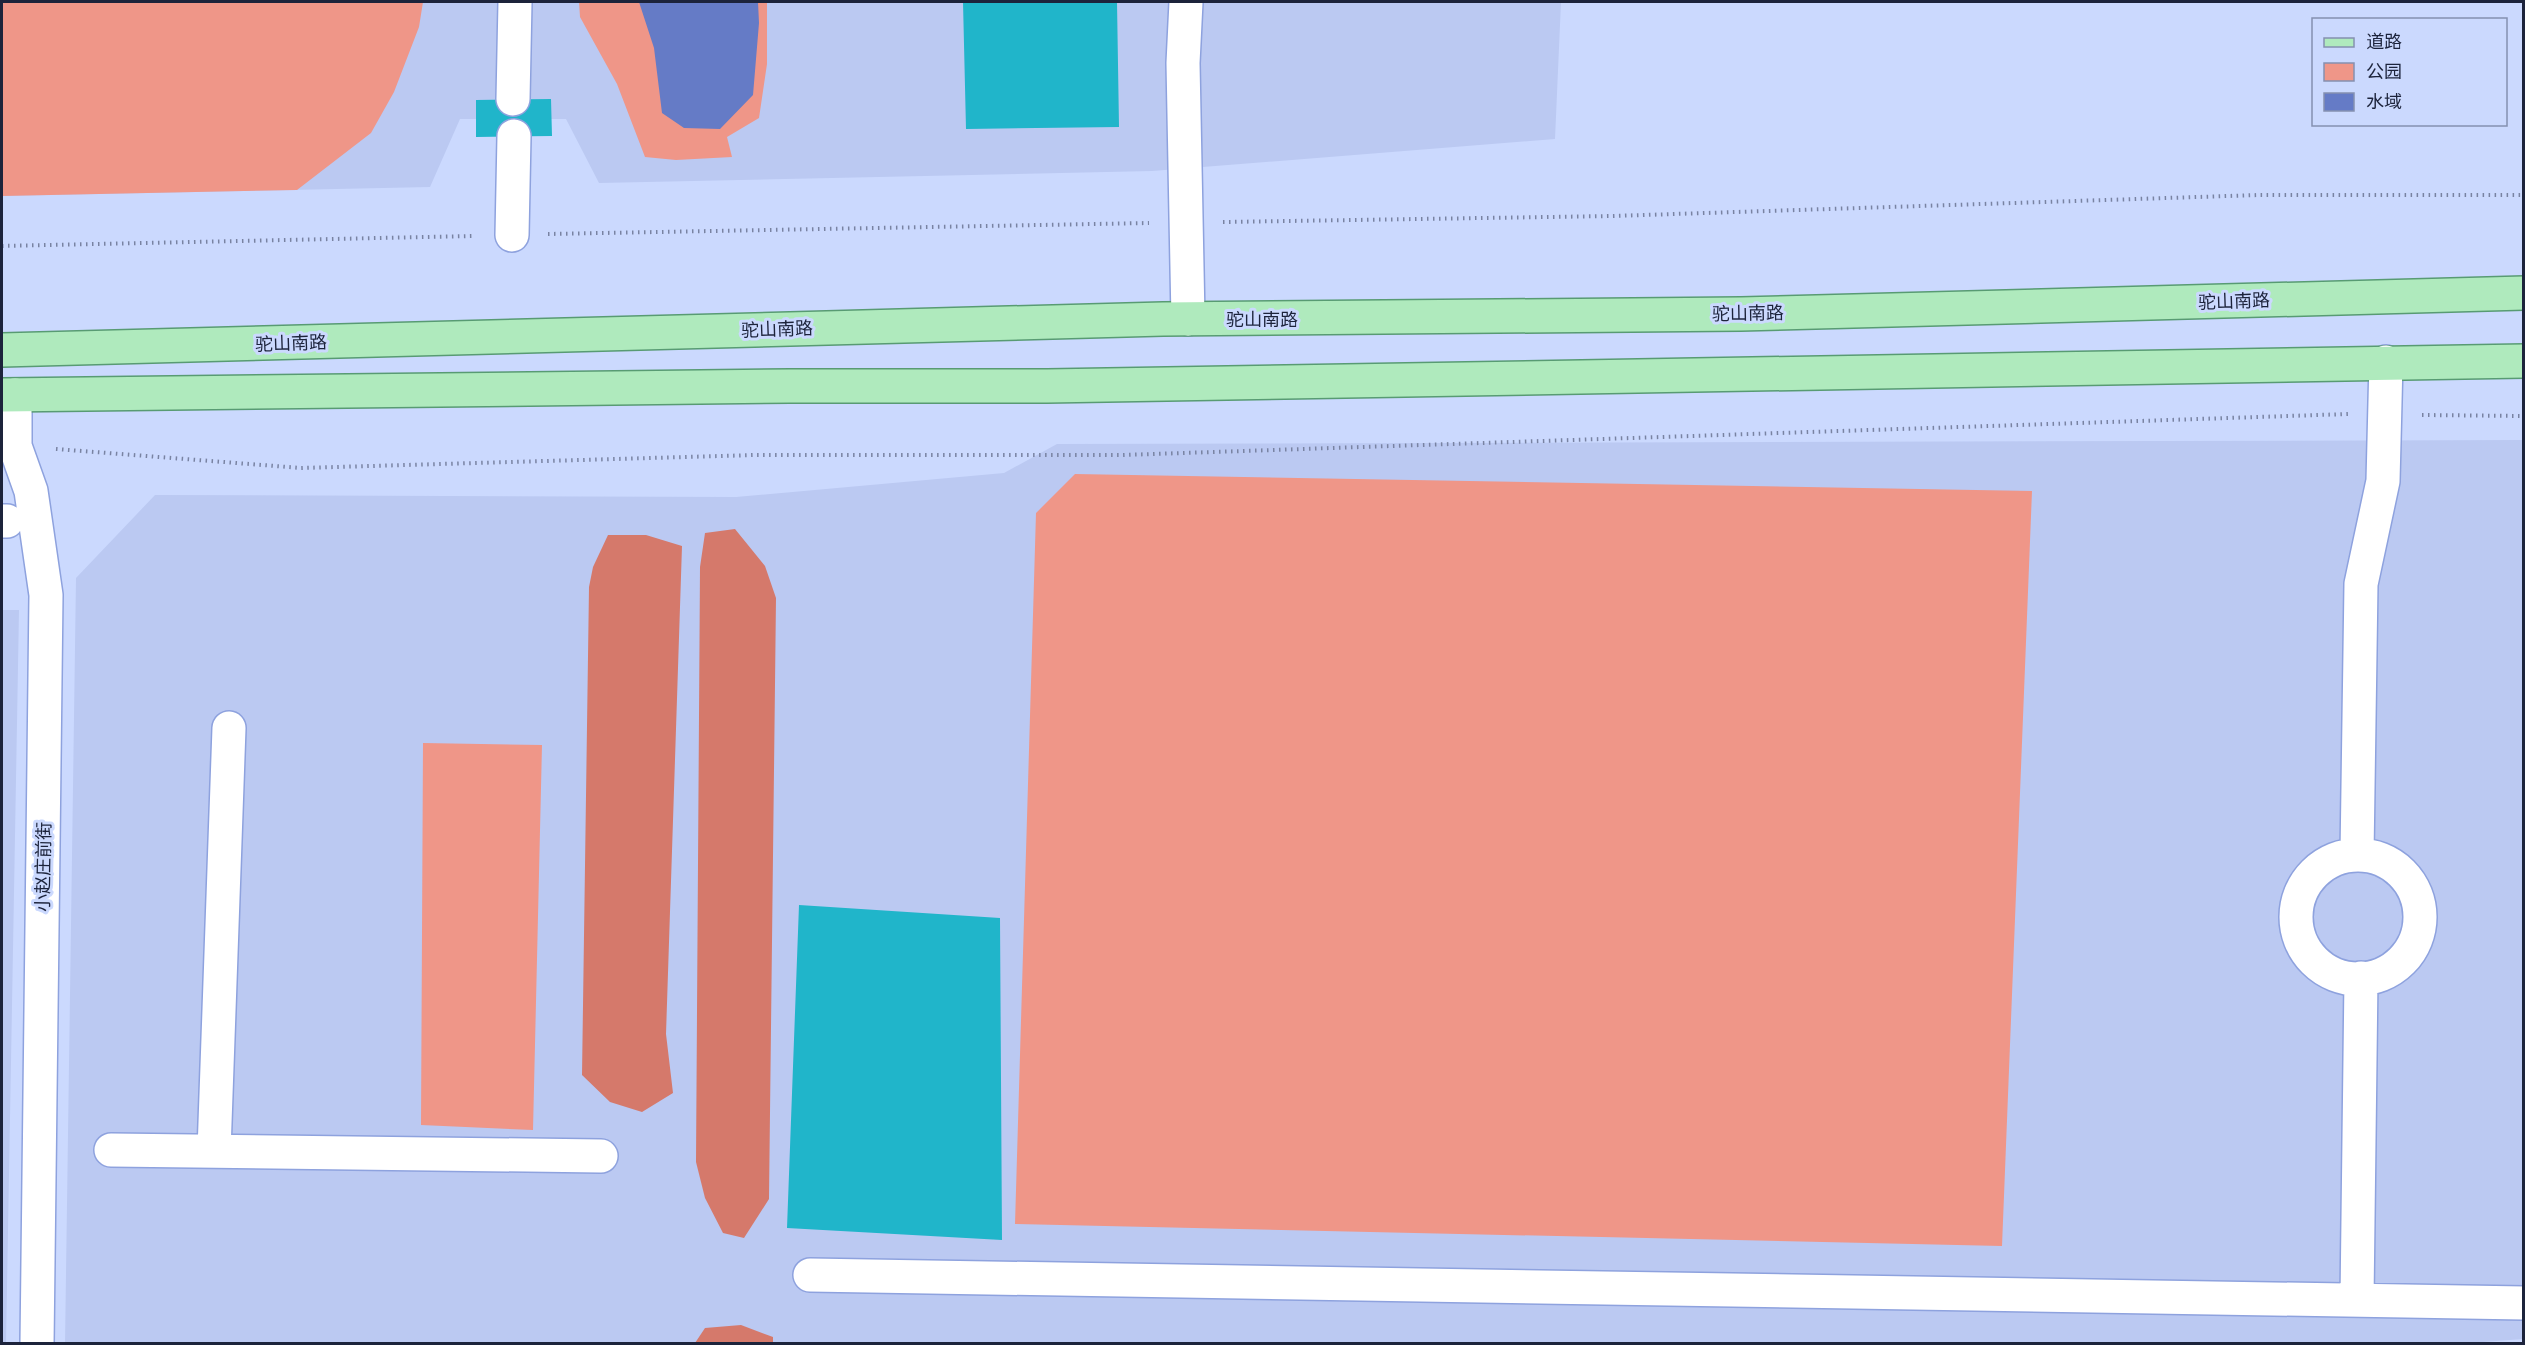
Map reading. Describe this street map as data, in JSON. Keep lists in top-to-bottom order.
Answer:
{
  "streets": {
    "main road": ["驼山南路"],
    "street": ["小赵庄前街"]
  },
  "legend": ["道路", "公园", "水域"]
}
